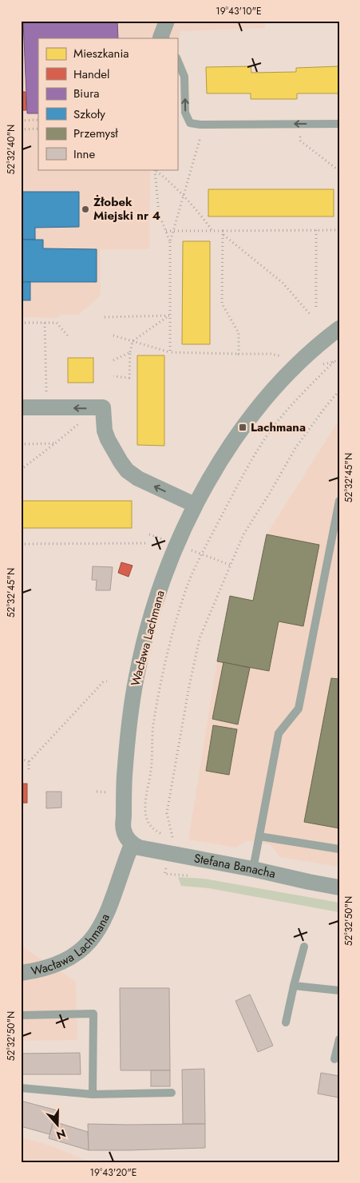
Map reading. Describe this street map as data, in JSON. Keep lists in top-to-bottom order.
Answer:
{
  "streets": {
    "street": ["Wacława Lachmana", "Stefana Banacha"]
  },
  "crossings": [
    ["Wacława Lachmana", "Stefana Banacha"]
  ],
  "places": {
    "other": ["Żłobek Miejski nr 4"],
    "transit": ["Lachmana"]
  },
  "legend": [
    "Mieszkania",
    "Handel",
    "Biura",
    "Szkoły",
    "Przemysł",
    "Inne"
  ],
  "north": "bottom",
  "coordinates": [
    "19°43'10\"E",
    "52°32'40\"N",
    "52°32'45\"N",
    "52°32'50\"N",
    "19°43'20\"E"
  ]
}
